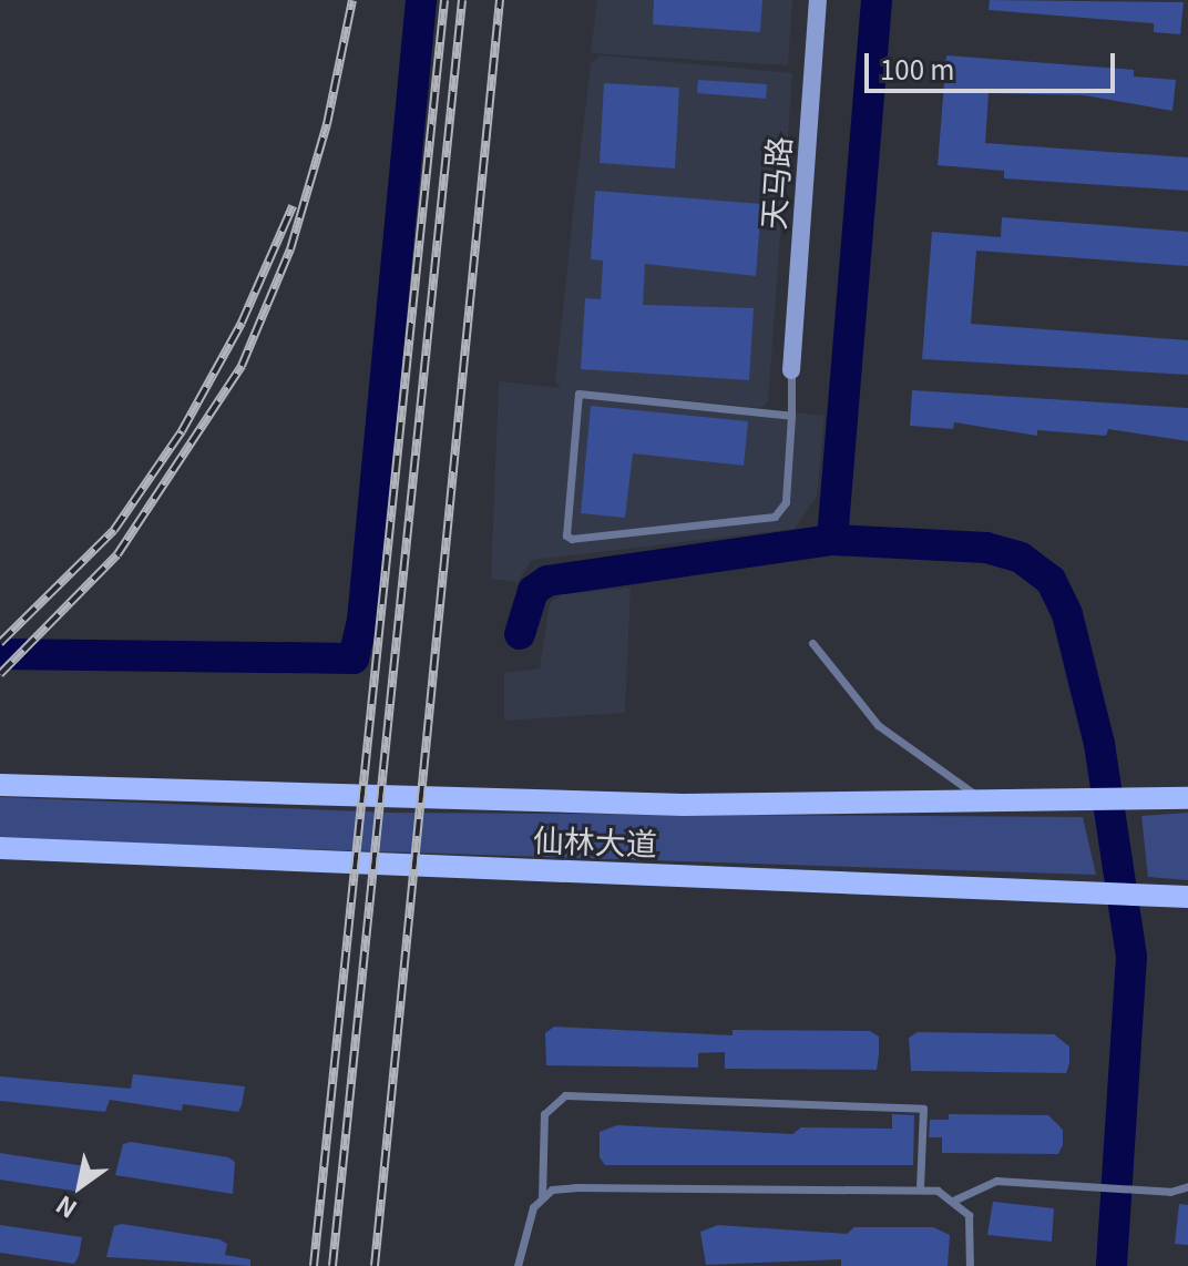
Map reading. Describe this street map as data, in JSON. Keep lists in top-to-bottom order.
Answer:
{
  "streets": {
    "main road": ["仙林大道"],
    "street": ["天马路"]
  },
  "scale_bar": "100 m",
  "north": "bottom left"
}
